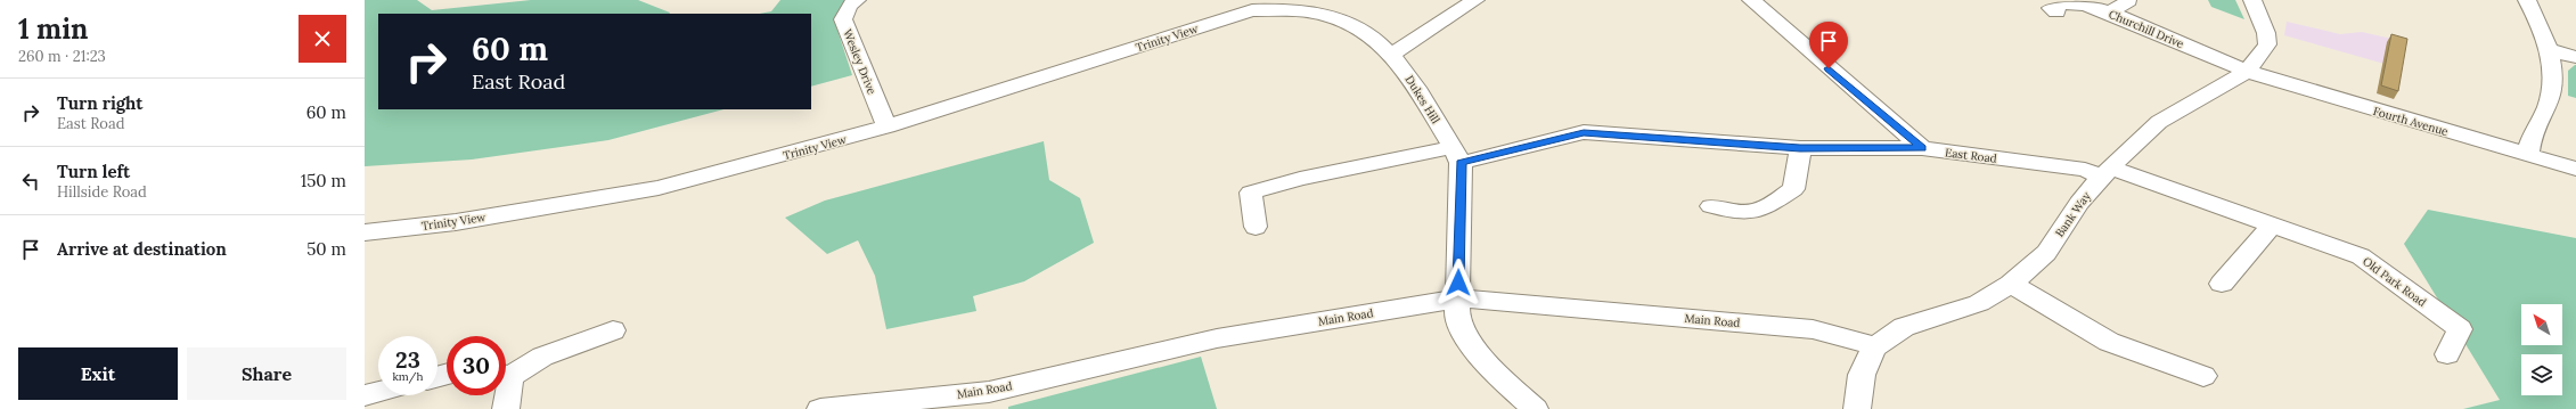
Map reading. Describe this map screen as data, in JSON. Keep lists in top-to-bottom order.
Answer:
{
  "streets": {
    "street": [
      "Churchill Drive",
      "Trinity View",
      "Wesley Drive",
      "Dukes Hill",
      "Fourth Avenue",
      "East Road",
      "Bank Way",
      "Old Park Road",
      "Main Road"
    ]
  },
  "crossings": [
    ["Churchill Drive", "Fourth Avenue"],
    ["Churchill Drive", "Bank Way"],
    ["Trinity View", "Wesley Drive"],
    ["Trinity View", "Dukes Hill"],
    ["Dukes Hill", "East Road"],
    ["Fourth Avenue", "Bank Way"],
    ["East Road", "Bank Way"],
    ["East Road", "Old Park Road"],
    ["Bank Way", "Old Park Road"],
    ["Bank Way", "Main Road"]
  ],
  "north": "top left",
  "page": {
    "heading": ["1 min", "260 m · 21:23"],
    "turn": ["60 m", "East Road"],
    "list": [
      {
        "name": "Turn right",
        "note": "East Road",
        "value": "60 m"
      },
      {
        "name": "Turn left",
        "note": "Hillside Road",
        "value": "150 m"
      },
      {
        "name": "Arrive at destination",
        "value": "50 m"
      }
    ],
    "speed": "23 km/h",
    "limit": "30",
    "buttons": ["Exit", "Share"]
  }
}
